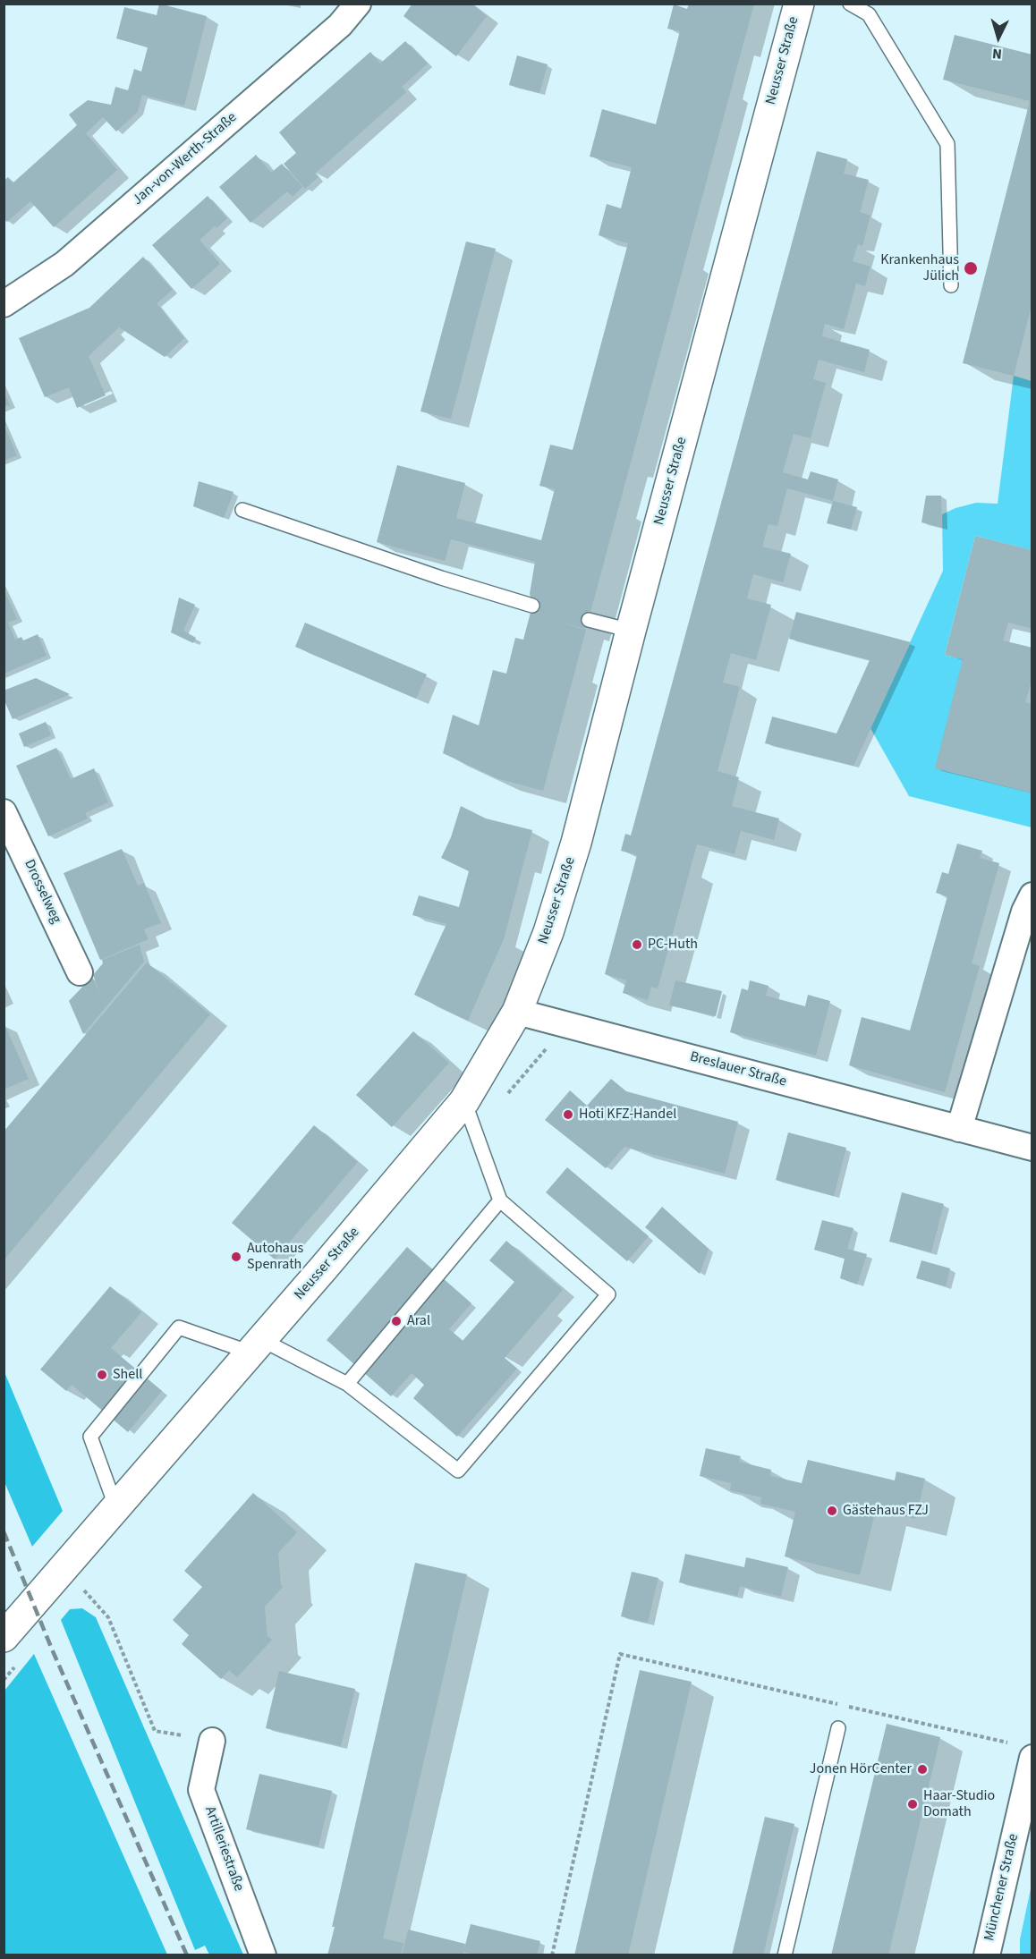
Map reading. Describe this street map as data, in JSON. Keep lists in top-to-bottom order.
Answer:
{
  "streets": {
    "main road": ["Neusser Straße"],
    "street": [
      "Jan-von-Werth-Straße",
      "Drosselweg",
      "Breslauer Straße",
      "Artilleriestraße",
      "Münchener Straße"
    ]
  },
  "crossings": [
    ["Neusser Straße", "Breslauer Straße"]
  ],
  "places": [
    "Krankenhaus Jülich",
    "PC-Huth",
    "Hoti KFZ-Handel",
    "Autohaus Spenrath",
    "Aral",
    "Shell",
    "Gästehaus FZJ",
    "Jonen HörCenter",
    "Haar-Studio Domath"
  ],
  "north": "bottom"
}
